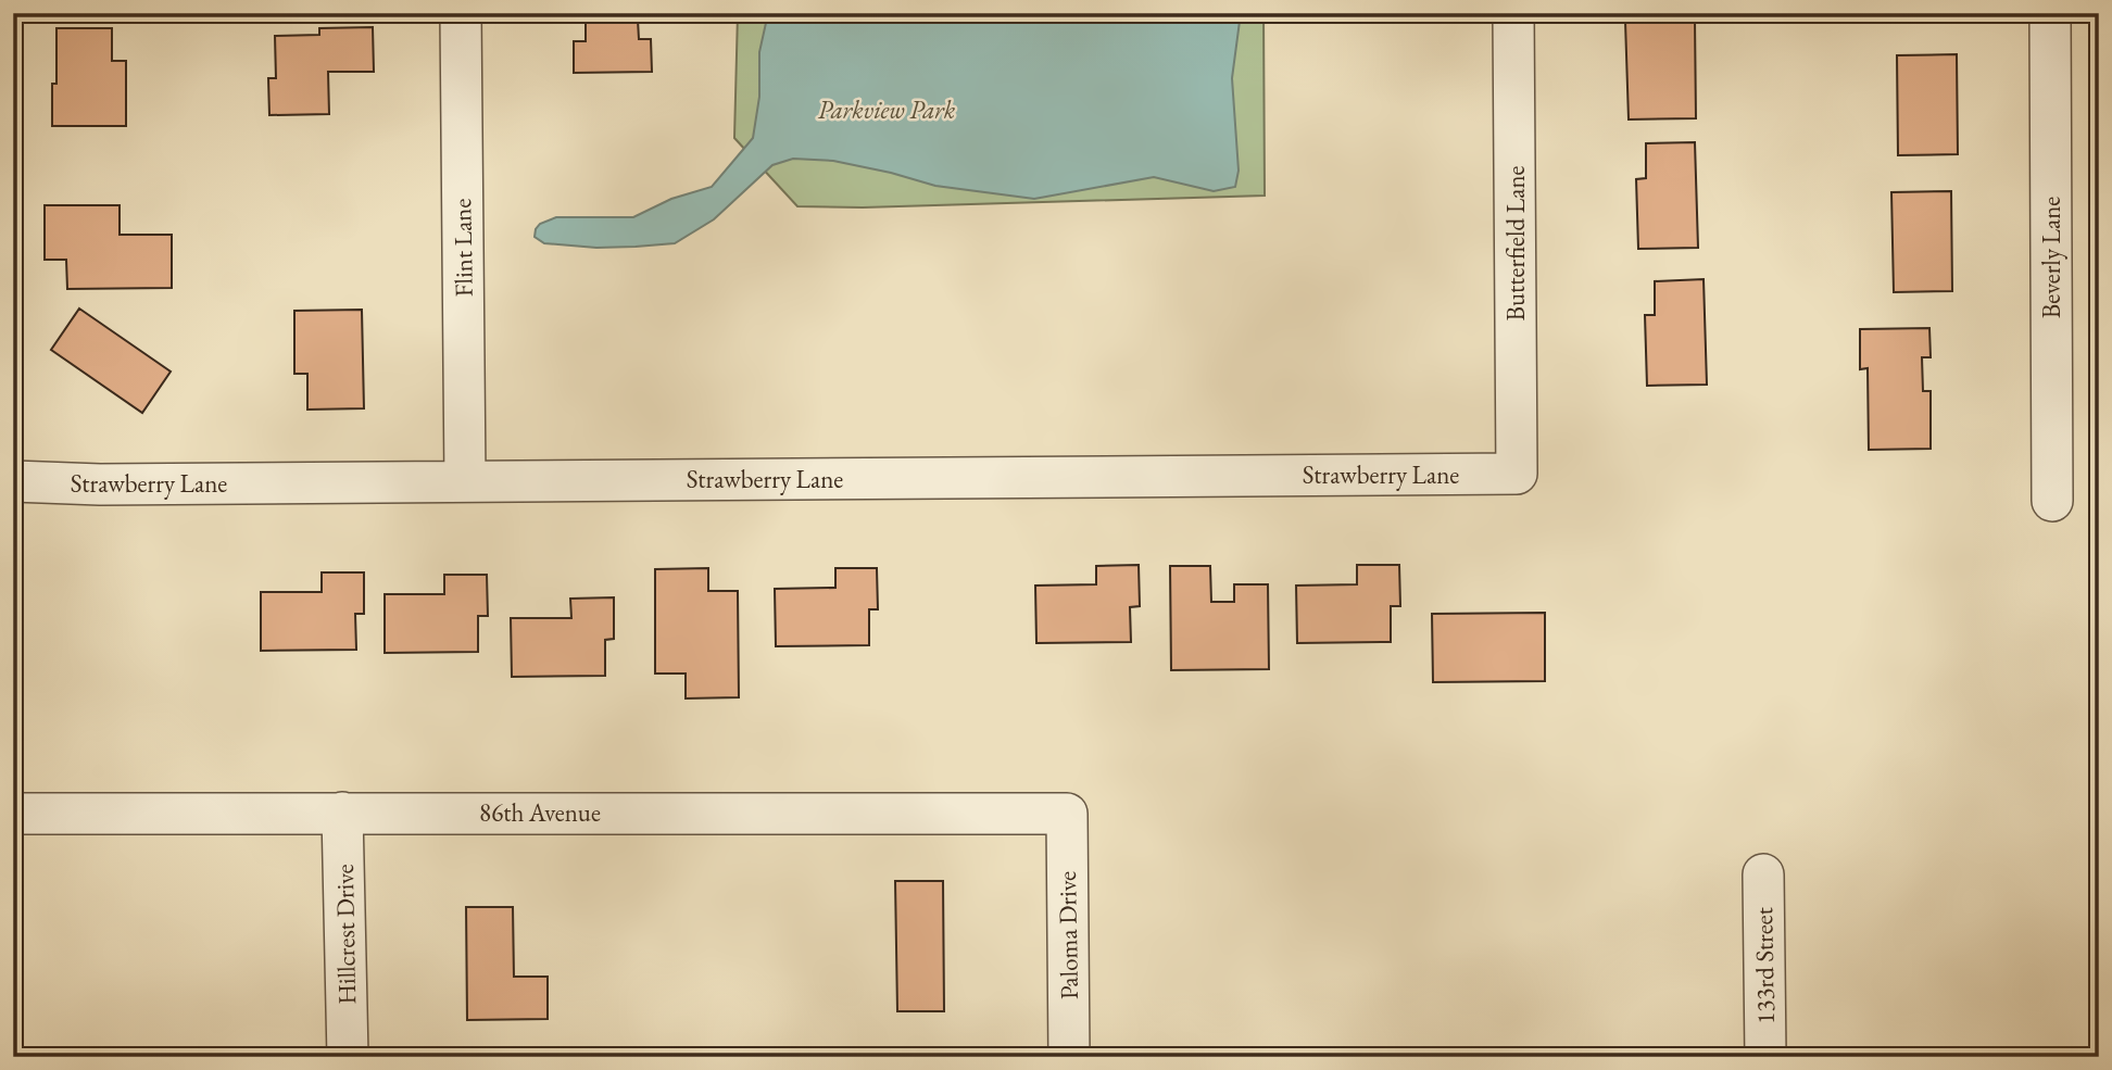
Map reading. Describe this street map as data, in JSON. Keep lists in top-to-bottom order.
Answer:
{
  "streets": {
    "street": [
      "Butterfield Lane",
      "Flint Lane",
      "Beverly Lane",
      "Strawberry Lane",
      "86th Avenue",
      "Hillcrest Drive",
      "Paloma Drive",
      "133rd Street"
    ]
  },
  "crossings": [
    ["Butterfield Lane", "Strawberry Lane"],
    ["Flint Lane", "Strawberry Lane"],
    ["86th Avenue", "Hillcrest Drive"],
    ["86th Avenue", "Paloma Drive"]
  ],
  "parks": ["Parkview Park"]
}
